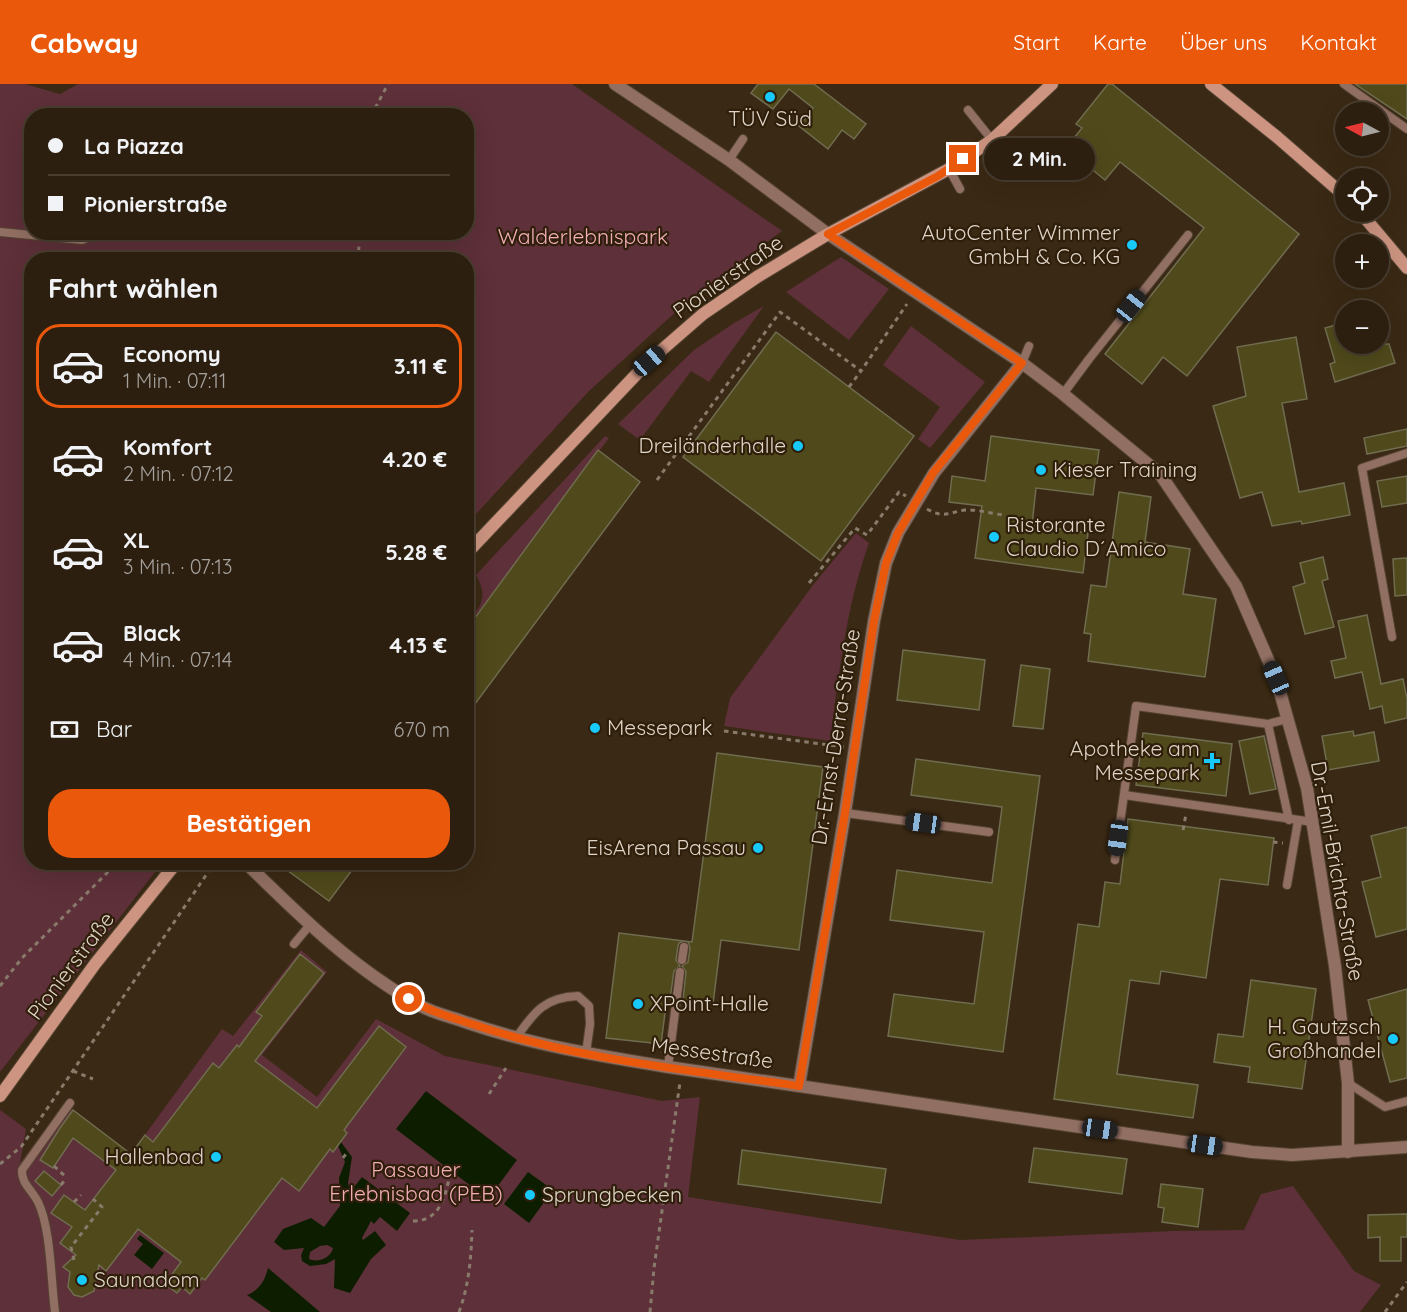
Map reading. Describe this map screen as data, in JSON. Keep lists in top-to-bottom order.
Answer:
{
  "streets": {
    "main road": ["Pionierstraße"],
    "street": ["Dr.-Ernst-Derra-Straße", "Dr.-Emil-Brichta-Straße", "Messestraße"]
  },
  "crossings": [
    ["Pionierstraße", "Dr.-Emil-Brichta-Straße"],
    ["Dr.-Ernst-Derra-Straße", "Dr.-Emil-Brichta-Straße"],
    ["Dr.-Ernst-Derra-Straße", "Messestraße"],
    ["Dr.-Emil-Brichta-Straße", "Messestraße"]
  ],
  "parks": ["Walderlebnispark", "Passauer Erlebnisbad (PEB)"],
  "places": {
    "other": [
      "TÜV Süd",
      "AutoCenter Wimmer GmbH & Co. KG",
      "Dreiländerhalle",
      "Kieser Training",
      "Ristorante Claudio D´Amico",
      "Messepark",
      "EisArena Passau",
      "XPoint-Halle",
      "H. Gautzsch Großhandel",
      "Hallenbad",
      "Sprungbecken",
      "Saunadom"
    ],
    "health": ["Apotheke am Messepark"]
  },
  "north": "left",
  "page": {
    "header": "Cabway",
    "nav": [
      "Start",
      "Karte",
      "Über uns",
      "Kontakt"
    ],
    "map_buttons": ["+", "−"],
    "banner": ["La Piazza", "Pionierstraße"],
    "bubble": "2 Min.",
    "heading": "Fahrt wählen",
    "list": [
      {
        "name": "Economy",
        "note": "1 Min. · 07:11",
        "value": "3.11 €"
      },
      {
        "name": "Komfort",
        "note": "2 Min. · 07:12",
        "value": "4.20 €"
      },
      {
        "name": "XL",
        "note": "3 Min. · 07:13",
        "value": "5.28 €"
      },
      {
        "name": "Black",
        "note": "4 Min. · 07:14",
        "value": "4.13 €"
      }
    ],
    "pay": ["Bar", "670 m"],
    "buttons": "Bestätigen"
  }
}
